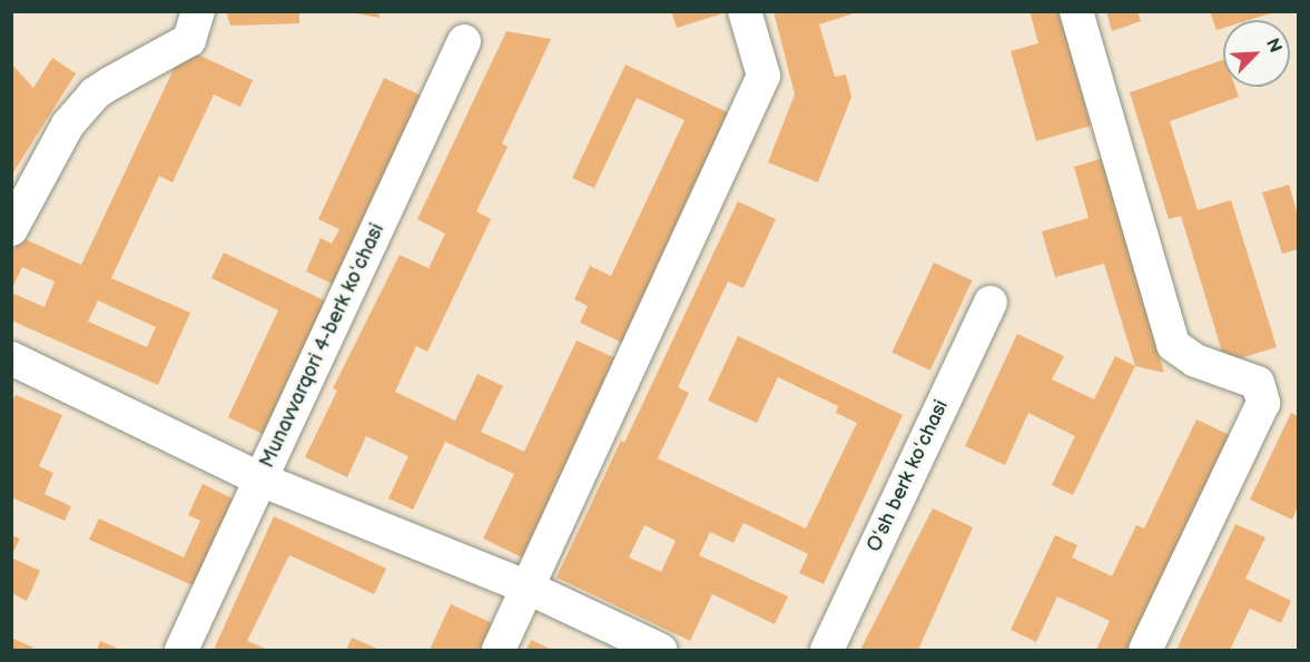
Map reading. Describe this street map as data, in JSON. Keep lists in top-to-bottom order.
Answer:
{
  "streets": {
    "street": ["Munavvarqori 4-berk koʻchasi", "Oʻsh berk koʻchasi"]
  },
  "north": "top right"
}
